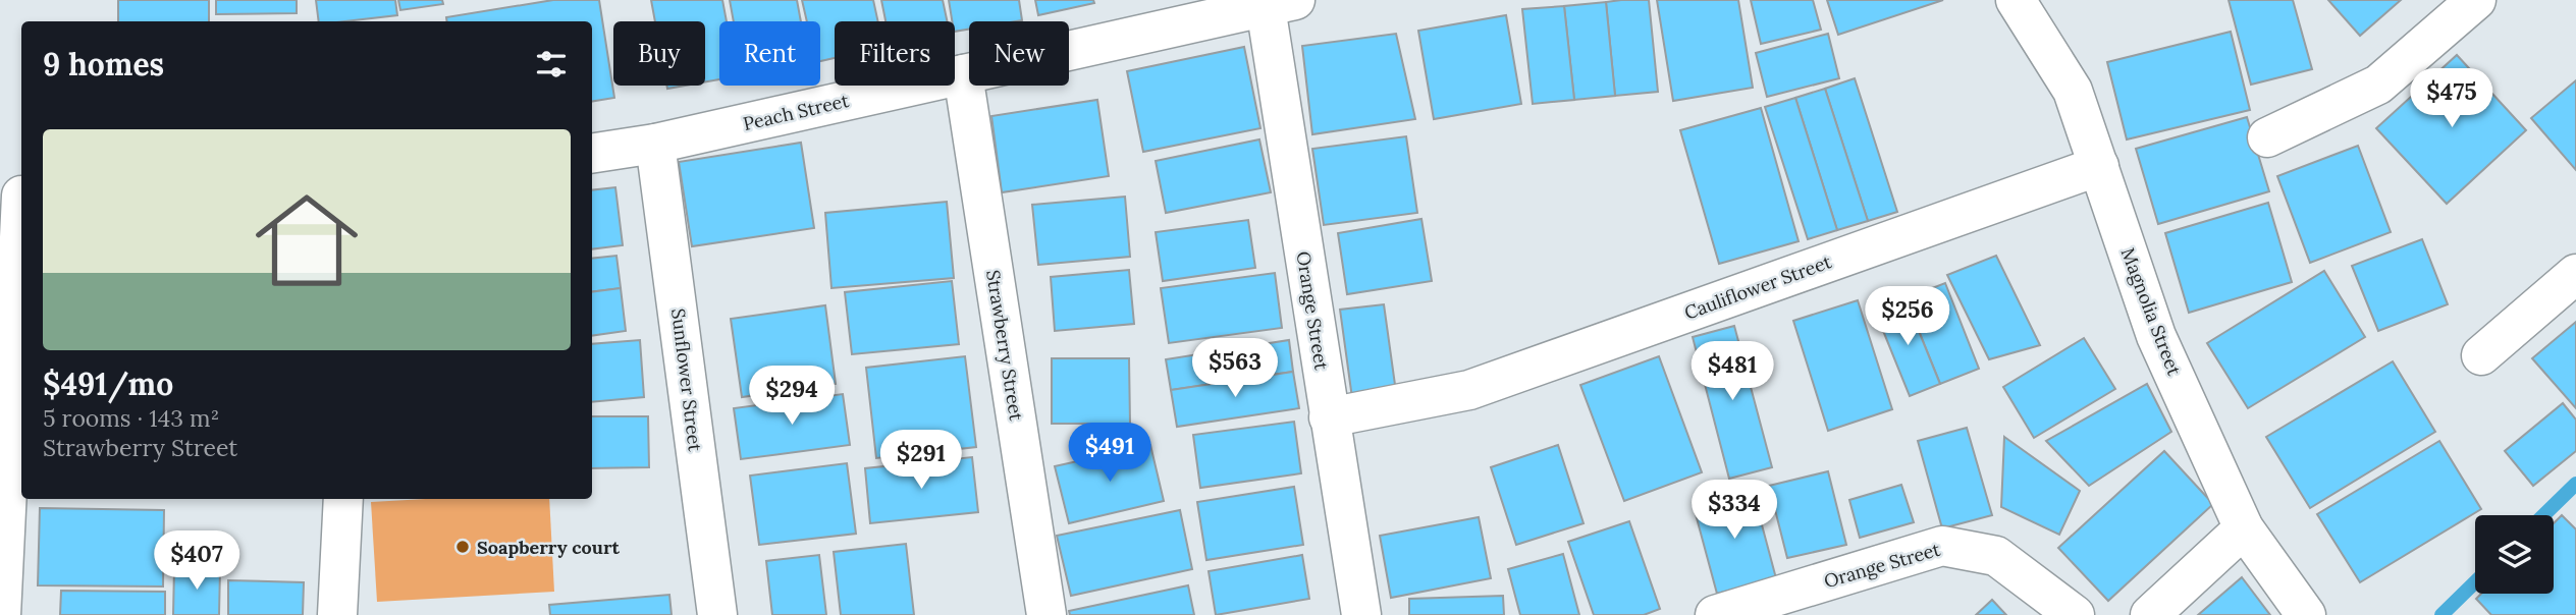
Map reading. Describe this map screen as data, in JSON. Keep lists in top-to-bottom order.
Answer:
{
  "streets": {
    "street": [
      "Peach Street",
      "Cauliflower Street",
      "Orange Street",
      "Magnolia Street",
      "Strawberry Street",
      "Sunflower Street"
    ]
  },
  "crossings": [
    ["Peach Street", "Orange Street"],
    ["Peach Street", "Strawberry Street"],
    ["Peach Street", "Sunflower Street"],
    ["Cauliflower Street", "Orange Street"],
    ["Cauliflower Street", "Magnolia Street"]
  ],
  "places": ["Soapberry court"],
  "page": {
    "chip": [
      "Buy",
      "Rent",
      "Filters",
      "New"
    ],
    "heading": "9 homes",
    "price": [
      "$475",
      "$256",
      "$563",
      "$481",
      "$294",
      "$491",
      "$291",
      "$334",
      "$407"
    ],
    "list": [
      {
        "name": "$491/mo",
        "note": "5 rooms · 143 m² · Strawberry Street"
      }
    ]
  }
}
